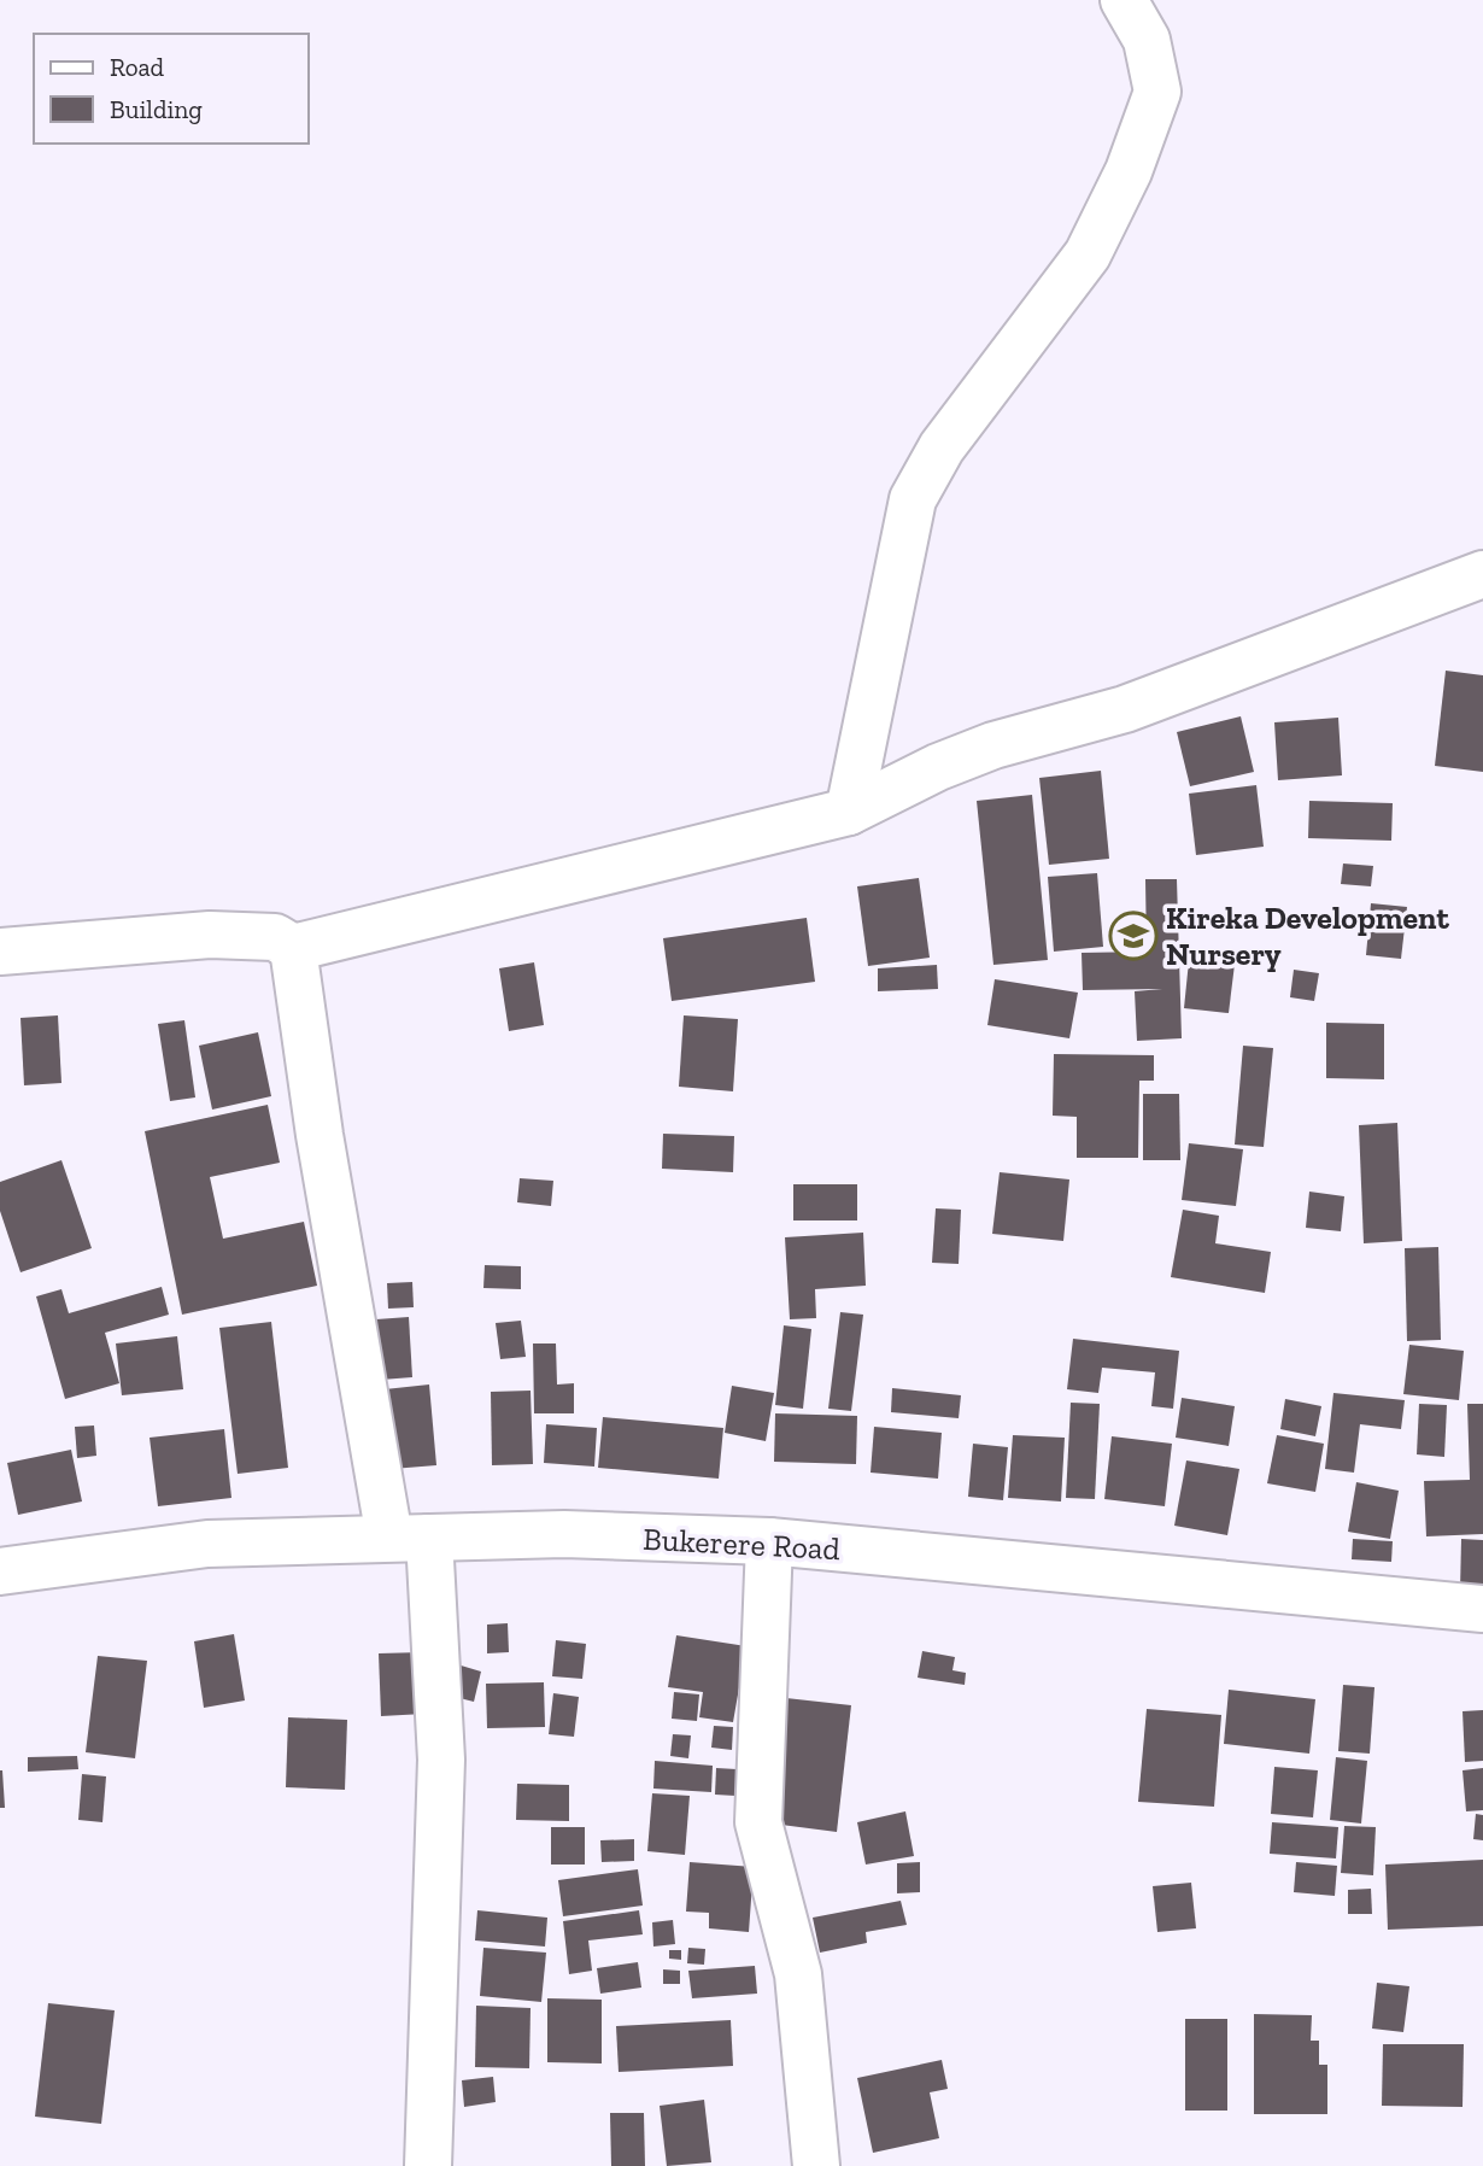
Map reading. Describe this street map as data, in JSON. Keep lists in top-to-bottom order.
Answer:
{
  "streets": {
    "street": ["Bukerere Road"]
  },
  "places": {
    "school or university": ["Kireka Development Nursery"]
  },
  "legend": ["Road", "Building"]
}
